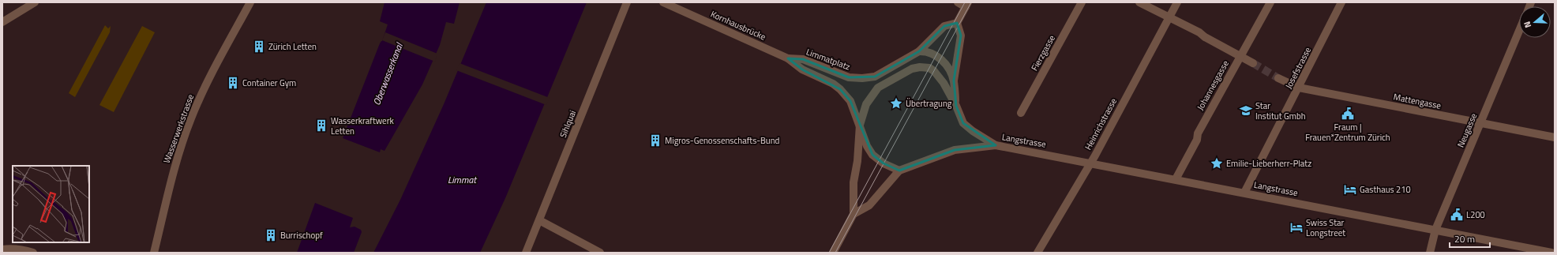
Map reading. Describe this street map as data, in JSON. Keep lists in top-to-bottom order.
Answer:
{
  "streets": {
    "street": [
      "Kornhausbrücke",
      "Fierzgasse",
      "Limmatplatz",
      "Josefstrasse",
      "Johannesgasse",
      "Mattengasse",
      "Sihlquai",
      "Heinrichstrasse",
      "Wasserwerkstrasse",
      "Neugasse",
      "Langstrasse"
    ]
  },
  "crossings": [
    ["Kornhausbrücke", "Limmatplatz"],
    ["Limmatplatz", "Langstrasse"],
    ["Josefstrasse", "Mattengasse"],
    ["Josefstrasse", "Langstrasse"],
    ["Johannesgasse", "Langstrasse"],
    ["Mattengasse", "Neugasse"],
    ["Heinrichstrasse", "Langstrasse"],
    ["Neugasse", "Langstrasse"]
  ],
  "water": ["Oberwasserkanal", "Limmat"],
  "places": {
    "building": [
      "Zürich Letten",
      "Container Gym",
      "Wasserkraftwerk Letten",
      "Migros-Genossenschafts-Bund",
      "Burrischopf"
    ],
    "place": ["Übertragung", "Emilie-Lieberherr-Platz"],
    "school or university": ["Star Institut Gmbh"],
    "public building": ["Fraum | Frauen*Zentrum Zürich", "L200"],
    "hotel": ["Gasthaus 210", "Swiss Star Longstreet"]
  },
  "scale_bar": "20 m",
  "north": "left"
}
